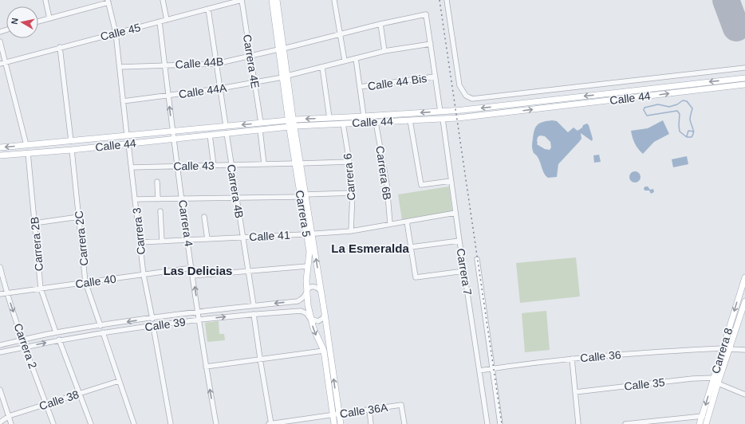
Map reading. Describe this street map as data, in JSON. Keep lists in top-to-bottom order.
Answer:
{
  "streets": {
    "main road": ["Calle 44", "Carrera 5", "Carrera 8"],
    "street": [
      "Calle 45",
      "Carrera 4E",
      "Calle 44B",
      "Calle 44 Bis",
      "Calle 44A",
      "Calle 43",
      "Carrera 6B",
      "Carrera 6",
      "Carrera 4B",
      "Carrera 4",
      "Carrera 3",
      "Calle 41",
      "Carrera 2C",
      "Carrera 2B",
      "Carrera 7",
      "Calle 40",
      "Calle 39",
      "Carrera 2",
      "Calle 36",
      "Calle 35",
      "Calle 38",
      "Calle 36A"
    ]
  },
  "crossings": [
    ["Calle 45", "Carrera 4E"],
    ["Calle 45", "Carrera 4"],
    ["Carrera 4E", "Calle 44B"],
    ["Carrera 4E", "Calle 44A"],
    ["Carrera 4E", "Calle 44"],
    ["Calle 44B", "Calle 44A"],
    ["Calle 44B", "Carrera 5"],
    ["Calle 44B", "Carrera 4"],
    ["Calle 44A", "Carrera 5"],
    ["Calle 44A", "Carrera 4"],
    ["Calle 44", "Carrera 6B"],
    ["Calle 44", "Carrera 6"],
    ["Calle 44", "Carrera 4B"],
    ["Calle 44", "Carrera 5"],
    ["Calle 44", "Carrera 4"],
    ["Calle 44", "Carrera 3"],
    ["Calle 44", "Carrera 2C"],
    ["Calle 44", "Carrera 2B"],
    ["Calle 44", "Carrera 7"],
    ["Calle 43", "Carrera 6"],
    ["Calle 43", "Carrera 4B"],
    ["Calle 43", "Carrera 5"],
    ["Calle 43", "Carrera 4"],
    ["Calle 43", "Carrera 3"],
    ["Carrera 6B", "Calle 41"],
    ["Carrera 6", "Calle 41"],
    ["Carrera 4B", "Calle 41"],
    ["Carrera 4B", "Calle 39"],
    ["Carrera 5", "Calle 41"],
    ["Carrera 5", "Calle 39"],
    ["Carrera 5", "Calle 36A"],
    ["Carrera 4", "Calle 41"],
    ["Carrera 4", "Calle 40"],
    ["Carrera 4", "Calle 39"],
    ["Carrera 3", "Calle 41"],
    ["Carrera 3", "Calle 40"],
    ["Carrera 3", "Calle 39"],
    ["Calle 41", "Carrera 7"],
    ["Carrera 2C", "Calle 40"],
    ["Carrera 2C", "Calle 39"],
    ["Carrera 2B", "Calle 40"],
    ["Carrera 2B", "Calle 39"],
    ["Carrera 7", "Calle 36"],
    ["Calle 40", "Carrera 2"],
    ["Calle 39", "Carrera 2"],
    ["Carrera 2", "Calle 38"],
    ["Carrera 8", "Calle 36"],
    ["Carrera 8", "Calle 35"]
  ],
  "districts": ["La Esmeralda", "Las Delicias"],
  "north": "left"
}
